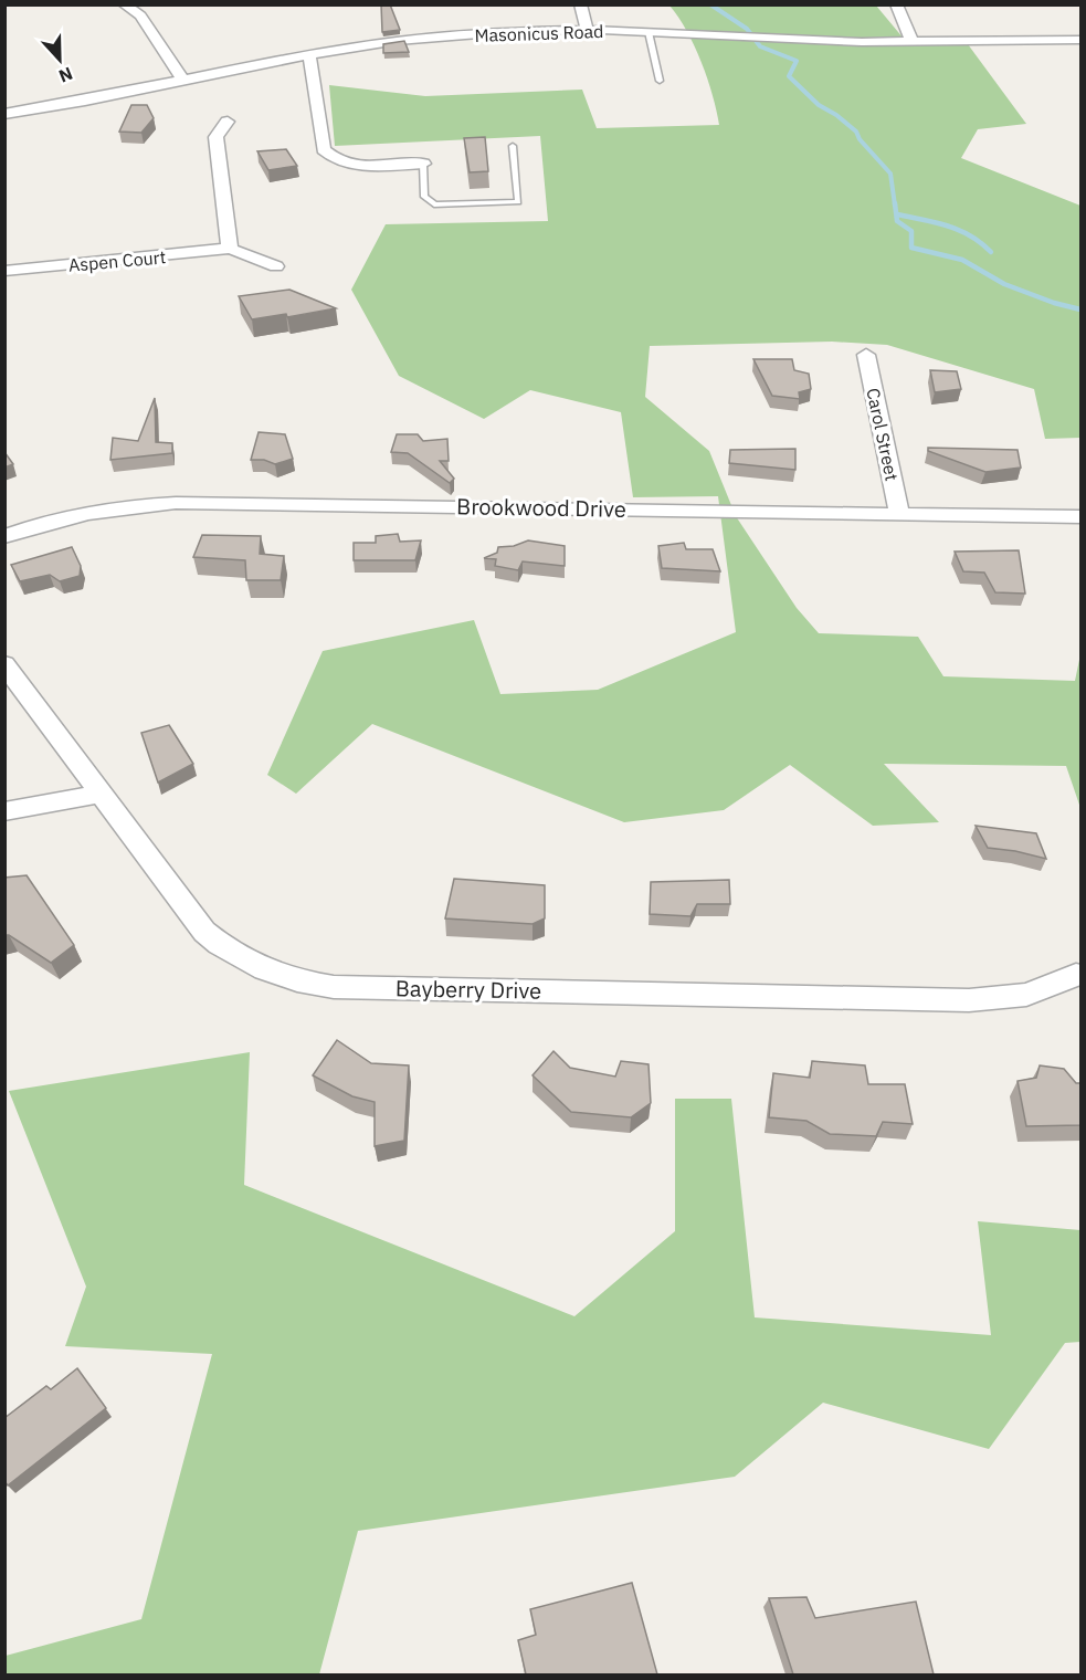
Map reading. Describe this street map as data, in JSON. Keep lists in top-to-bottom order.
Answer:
{
  "streets": {
    "street": [
      "Masonicus Road",
      "Aspen Court",
      "Carol Street",
      "Brookwood Drive",
      "Bayberry Drive"
    ]
  },
  "crossings": [
    ["Carol Street", "Brookwood Drive"]
  ],
  "north": "bottom"
}
